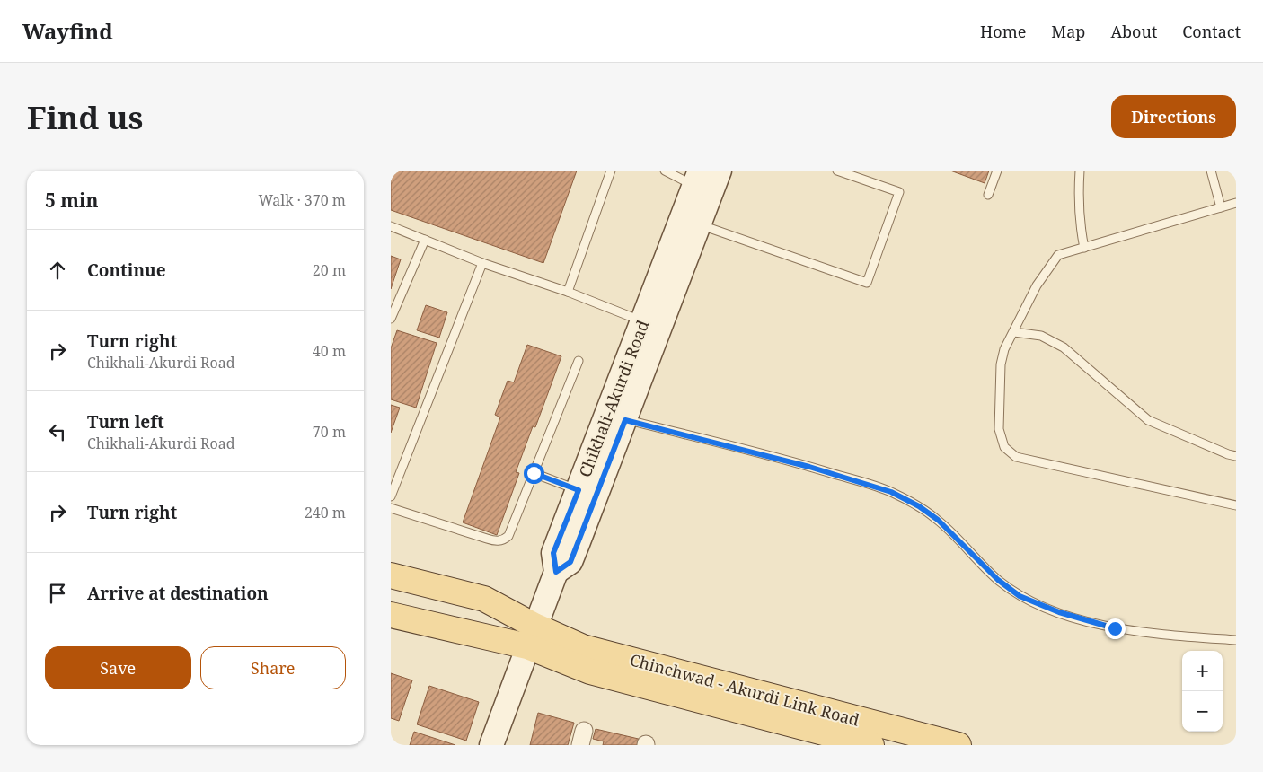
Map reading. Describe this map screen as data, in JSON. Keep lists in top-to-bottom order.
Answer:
{
  "streets": {
    "main road": ["Chikhali-Akurdi Road", "Chinchwad - Akurdi Link Road"]
  },
  "page": {
    "header": "Wayfind",
    "nav": [
      "Home",
      "Map",
      "About",
      "Contact"
    ],
    "buttons": [
      "Directions",
      ["Save", "Share"]
    ],
    "title": "Find us",
    "heading": ["5 min", "Walk · 370 m"],
    "list": [
      ["Continue", "20 m"],
      ["Turn right", "Chikhali-Akurdi Road", "40 m"],
      ["Turn left", "Chikhali-Akurdi Road", "70 m"],
      ["Turn right", "240 m"],
      "Arrive at destination"
    ],
    "map_buttons": ["+", "−"]
  }
}
